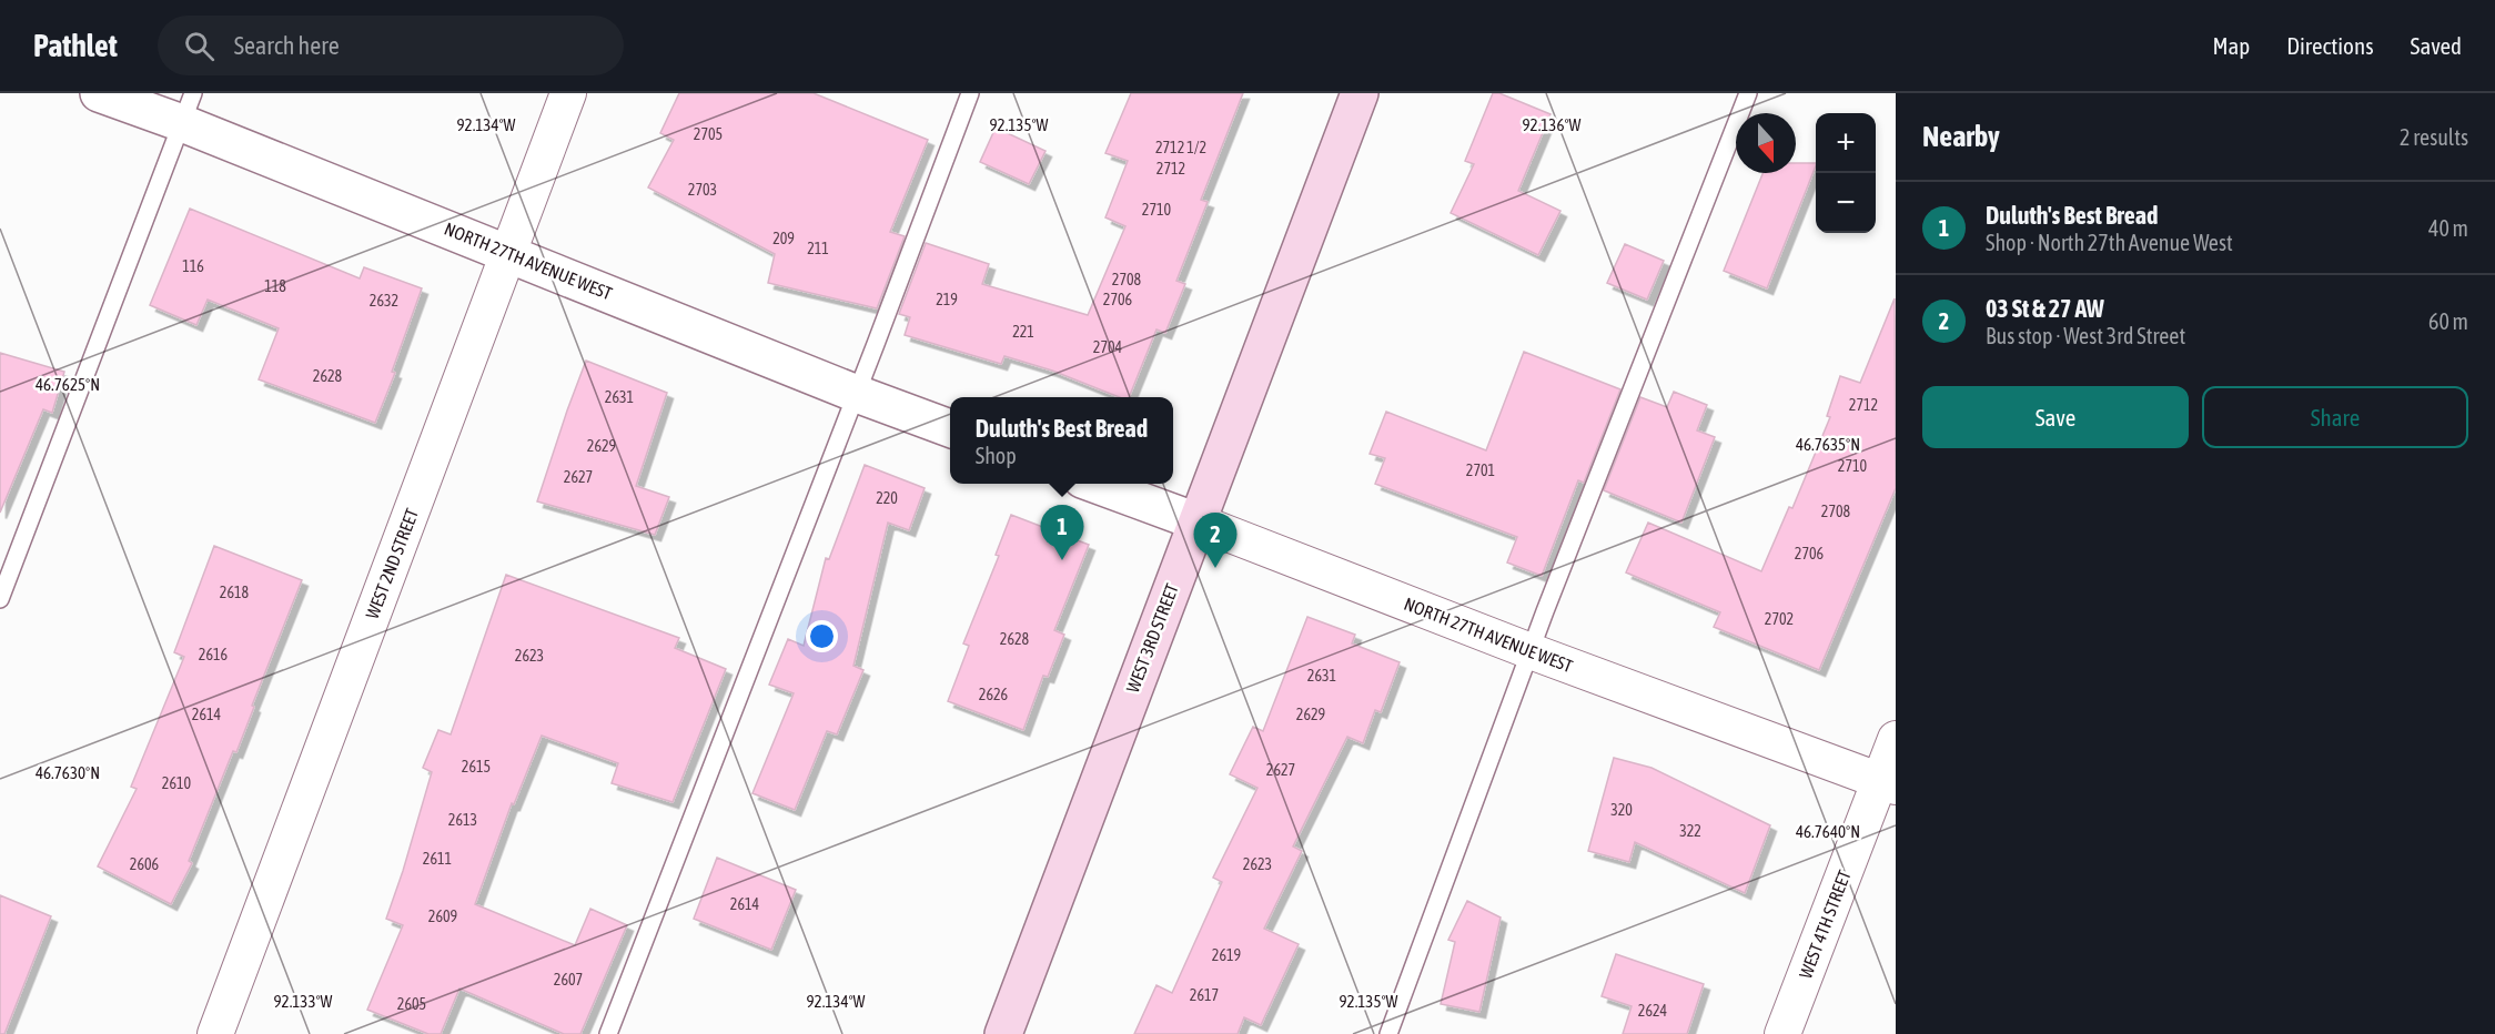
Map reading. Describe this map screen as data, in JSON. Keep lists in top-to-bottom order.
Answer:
{
  "streets": {
    "main road": ["WEST 3RD STREET"],
    "street": ["NORTH 27TH AVENUE WEST", "WEST 2ND STREET", "WEST 4TH STREET"]
  },
  "crossings": [
    ["NORTH 27TH AVENUE WEST", "WEST 2ND STREET"],
    ["NORTH 27TH AVENUE WEST", "WEST 3RD STREET"],
    ["NORTH 27TH AVENUE WEST", "WEST 4TH STREET"]
  ],
  "house_numbers": [
    "2705",
    "2712 1/2",
    "2712",
    "2703",
    "2710",
    "209",
    "211",
    "116",
    "2708",
    "118",
    "219",
    "2706",
    "2632",
    "221",
    "2704",
    "2628",
    "2631",
    "2712",
    "2629",
    "2710",
    "2701",
    "2627",
    "220",
    "2708",
    "2706",
    "2618",
    "2702",
    "2628",
    "2616",
    "2623",
    "2631",
    "2626",
    "2614",
    "2629",
    "2615",
    "2627",
    "2610",
    "320",
    "2613",
    "322",
    "2611",
    "2606",
    "2623",
    "2614",
    "2609",
    "2619",
    "2607",
    "2617",
    "2605",
    "2624"
  ],
  "north": "bottom",
  "page": {
    "header": "Pathlet",
    "search": "Search here",
    "nav": ["Map", "Directions", "Saved"],
    "heading": ["Nearby", "2 results"],
    "map_buttons": ["+", "−"],
    "list": [
      {
        "mark": "1",
        "name": "Duluth's Best Bread",
        "note": "Shop · North 27th Avenue West",
        "value": "40 m"
      },
      {
        "mark": "2",
        "name": "03 St & 27 AW",
        "note": "Bus stop · West 3rd Street",
        "value": "60 m"
      }
    ],
    "buttons": ["Save", "Share"],
    "popup": ["Duluth's Best Bread", "Shop"],
    "pins": ["1", "2"]
  },
  "coordinates": [
    "92.136°W",
    "92.134°W",
    "92.135°W",
    "46.7625°N",
    "46.7635°N",
    "46.7630°N",
    "46.7640°N",
    "92.133°W"
  ]
}
